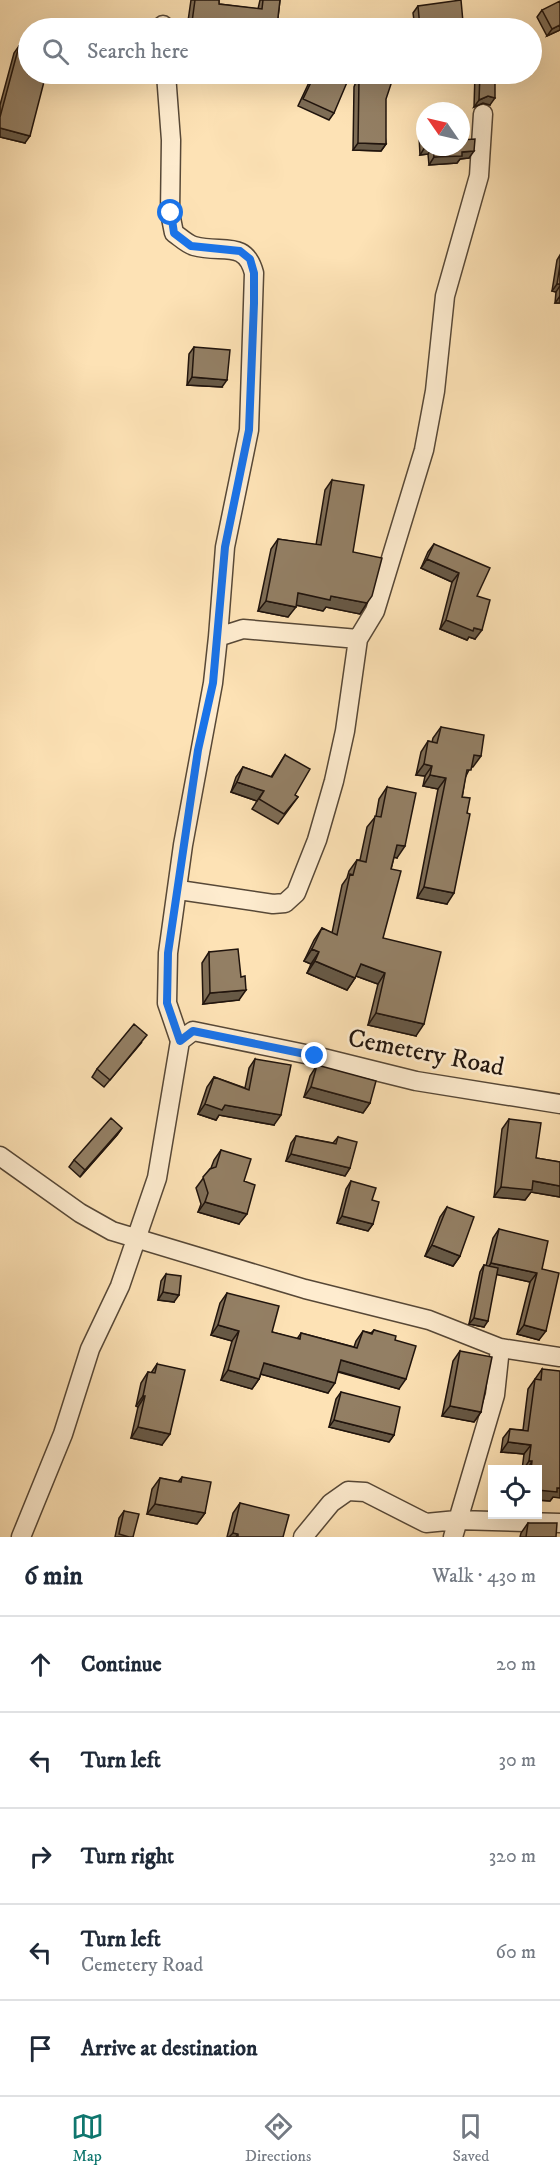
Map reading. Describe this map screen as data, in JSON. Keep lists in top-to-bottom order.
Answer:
{
  "streets": {
    "street": ["Cemetery Road"]
  },
  "north": "top left",
  "page": {
    "search": "Search here",
    "heading": ["6 min", "Walk · 430 m"],
    "list": [
      ["Continue", "20 m"],
      ["Turn left", "30 m"],
      ["Turn right", "320 m"],
      ["Turn left", "Cemetery Road", "60 m"],
      "Arrive at destination"
    ],
    "nav": ["Map", "Directions", "Saved"]
  }
}
